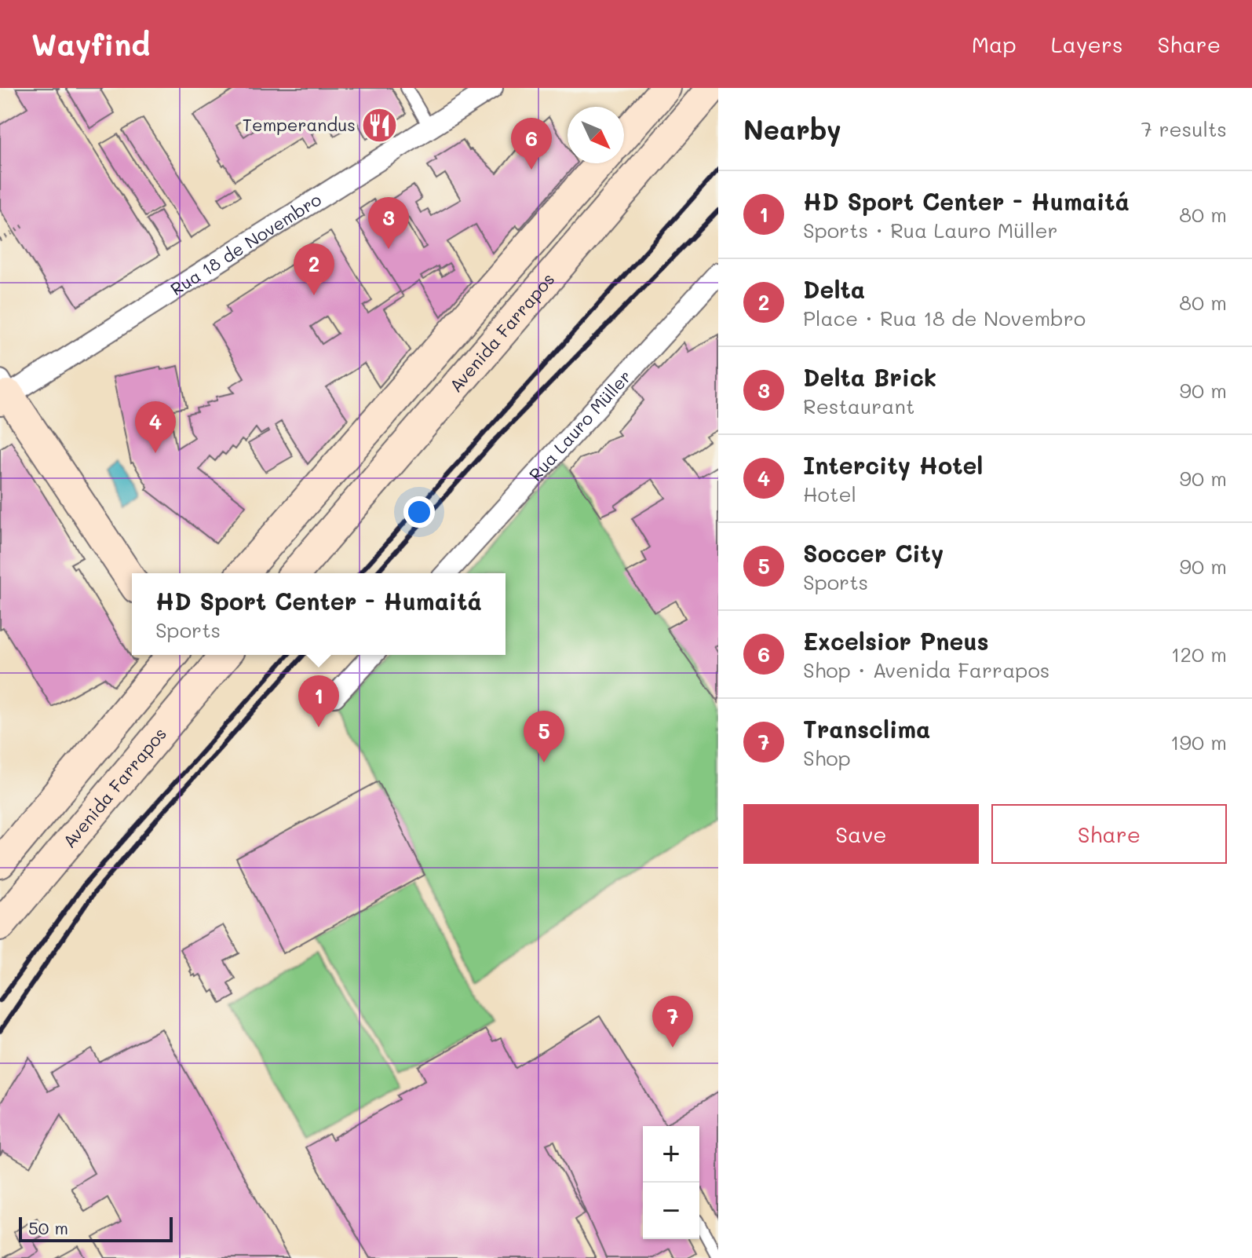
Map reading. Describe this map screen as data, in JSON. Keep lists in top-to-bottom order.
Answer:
{
  "streets": {
    "main road": ["Avenida Farrapos"],
    "street": ["Rua 18 de Novembro", "Rua Lauro Müller"]
  },
  "places": {
    "restaurant": ["Temperandus"]
  },
  "scale_bar": "50 m",
  "north": "bottom right",
  "page": {
    "header": "Wayfind",
    "nav": ["Map", "Layers", "Share"],
    "heading": ["Nearby", "7 results"],
    "pins": [
      "6",
      "3",
      "2",
      "4",
      "1",
      "5",
      "7"
    ],
    "list": [
      {
        "mark": "1",
        "name": "HD Sport Center - Humaitá",
        "note": "Sports · Rua Lauro Müller",
        "value": "80 m"
      },
      {
        "mark": "2",
        "name": "Delta",
        "note": "Place · Rua 18 de Novembro",
        "value": "80 m"
      },
      {
        "mark": "3",
        "name": "Delta Brick",
        "note": "Restaurant",
        "value": "90 m"
      },
      {
        "mark": "4",
        "name": "Intercity Hotel",
        "note": "Hotel",
        "value": "90 m"
      },
      {
        "mark": "5",
        "name": "Soccer City",
        "note": "Sports",
        "value": "90 m"
      },
      {
        "mark": "6",
        "name": "Excelsior Pneus",
        "note": "Shop · Avenida Farrapos",
        "value": "120 m"
      },
      {
        "mark": "7",
        "name": "Transclima",
        "note": "Shop",
        "value": "190 m"
      }
    ],
    "popup": ["HD Sport Center - Humaitá", "Sports"],
    "buttons": ["Save", "Share"],
    "map_buttons": ["+", "−"],
    "scale": "50 m"
  }
}
